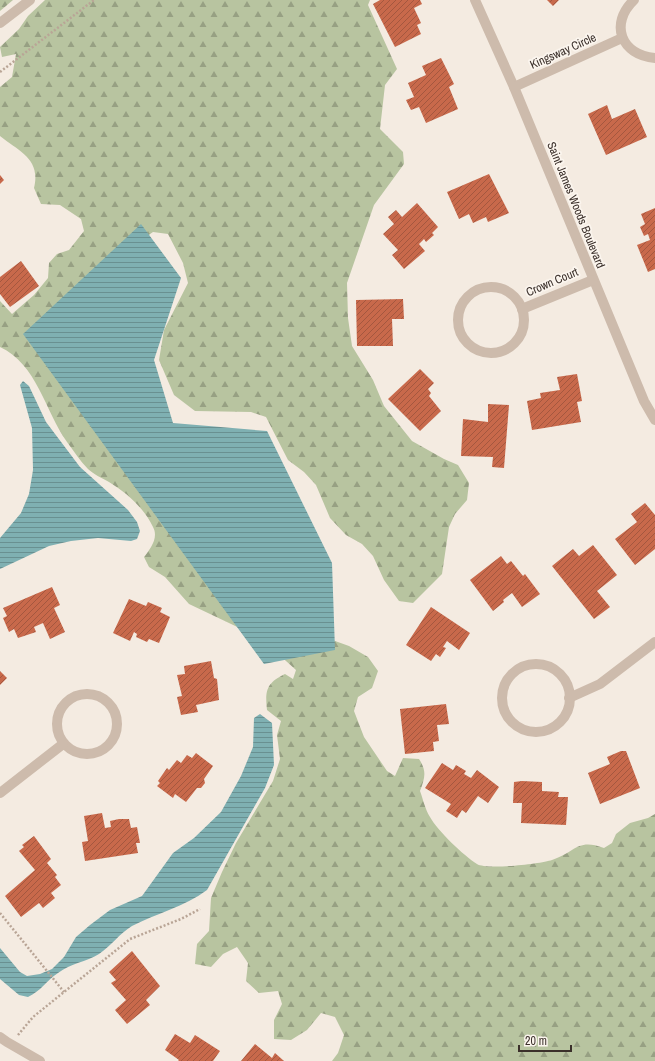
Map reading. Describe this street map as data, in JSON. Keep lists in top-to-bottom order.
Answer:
{
  "streets": {
    "street": ["Kingsway Circle", "Saint James Woods Boulevard", "Crown Court"]
  },
  "crossings": [
    ["Kingsway Circle", "Saint James Woods Boulevard"],
    ["Saint James Woods Boulevard", "Crown Court"]
  ],
  "scale_bar": "20 m"
}
